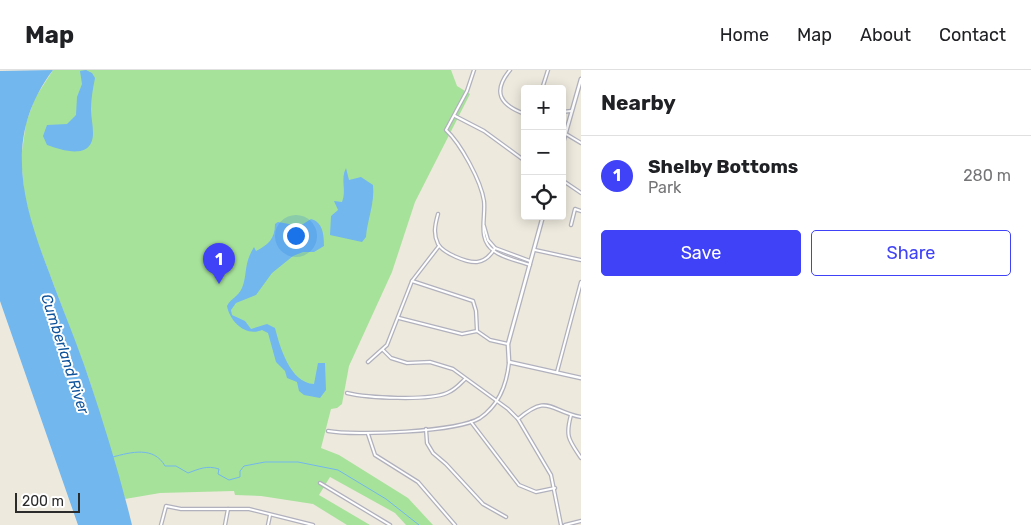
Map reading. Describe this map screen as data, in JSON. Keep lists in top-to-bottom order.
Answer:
{
  "water": ["Cumberland River"],
  "scale_bar": "200 m",
  "page": {
    "header": "Map",
    "nav": [
      "Home",
      "Map",
      "About",
      "Contact"
    ],
    "heading": "Nearby",
    "map_buttons": ["+", "−"],
    "list": [
      {
        "mark": "1",
        "name": "Shelby Bottoms",
        "note": "Park",
        "value": "280 m"
      }
    ],
    "buttons": ["Save", "Share"],
    "pins": "1",
    "scale": "200 m"
  }
}
